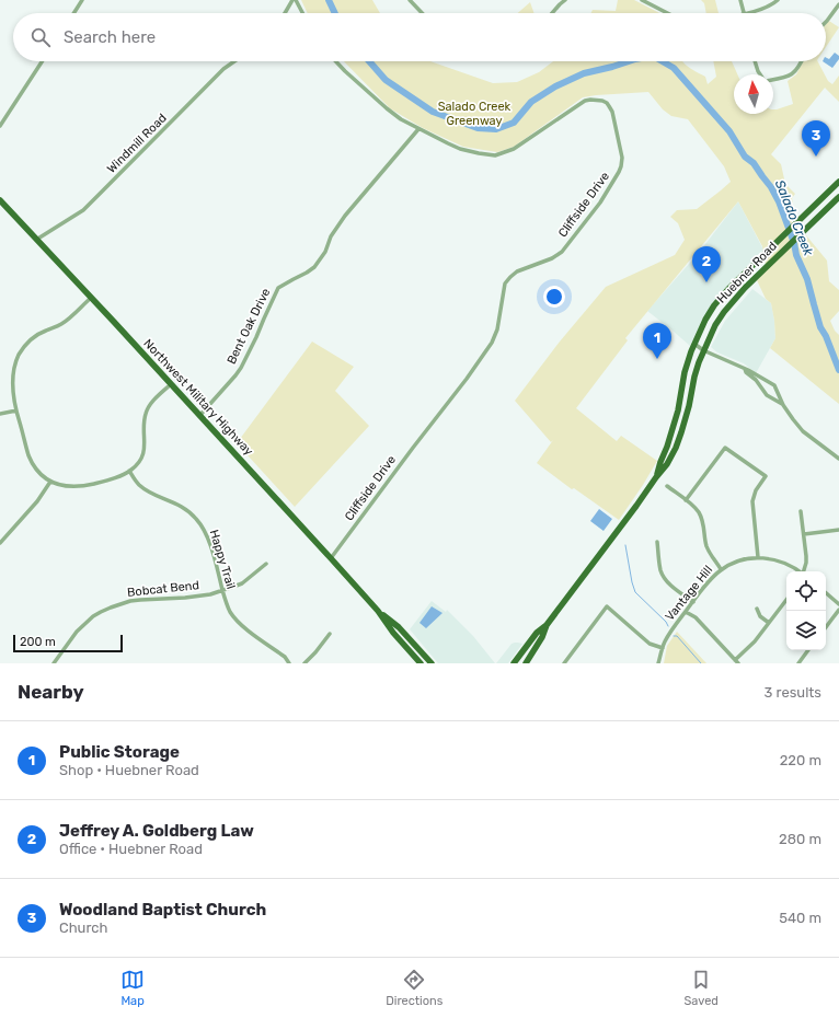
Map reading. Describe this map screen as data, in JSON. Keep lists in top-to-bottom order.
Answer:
{
  "streets": {
    "main road": ["Huebner Road", "Northwest Military Highway"],
    "street": [
      "Windmill Road",
      "Cliffside Drive",
      "Bent Oak Drive",
      "Happy Trail",
      "Bobcat Bend",
      "Vantage Hill"
    ]
  },
  "crossings": [
    ["Windmill Road", "Northwest Military Highway"],
    ["Cliffside Drive", "Bent Oak Drive"],
    ["Cliffside Drive", "Northwest Military Highway"],
    ["Bent Oak Drive", "Northwest Military Highway"],
    ["Happy Trail", "Bobcat Bend"]
  ],
  "water": ["Salado Creek"],
  "parks": ["Salado Creek Greenway"],
  "scale_bar": "200 m",
  "north": "top",
  "page": {
    "search": "Search here",
    "pins": ["3", "2", "1"],
    "scale": "200 m",
    "heading": ["Nearby", "3 results"],
    "list": [
      {
        "mark": "1",
        "name": "Public Storage",
        "note": "Shop · Huebner Road",
        "value": "220 m"
      },
      {
        "mark": "2",
        "name": "Jeffrey A. Goldberg Law",
        "note": "Office · Huebner Road",
        "value": "280 m"
      },
      {
        "mark": "3",
        "name": "Woodland Baptist Church",
        "note": "Church",
        "value": "540 m"
      }
    ],
    "nav": ["Map", "Directions", "Saved"]
  }
}
